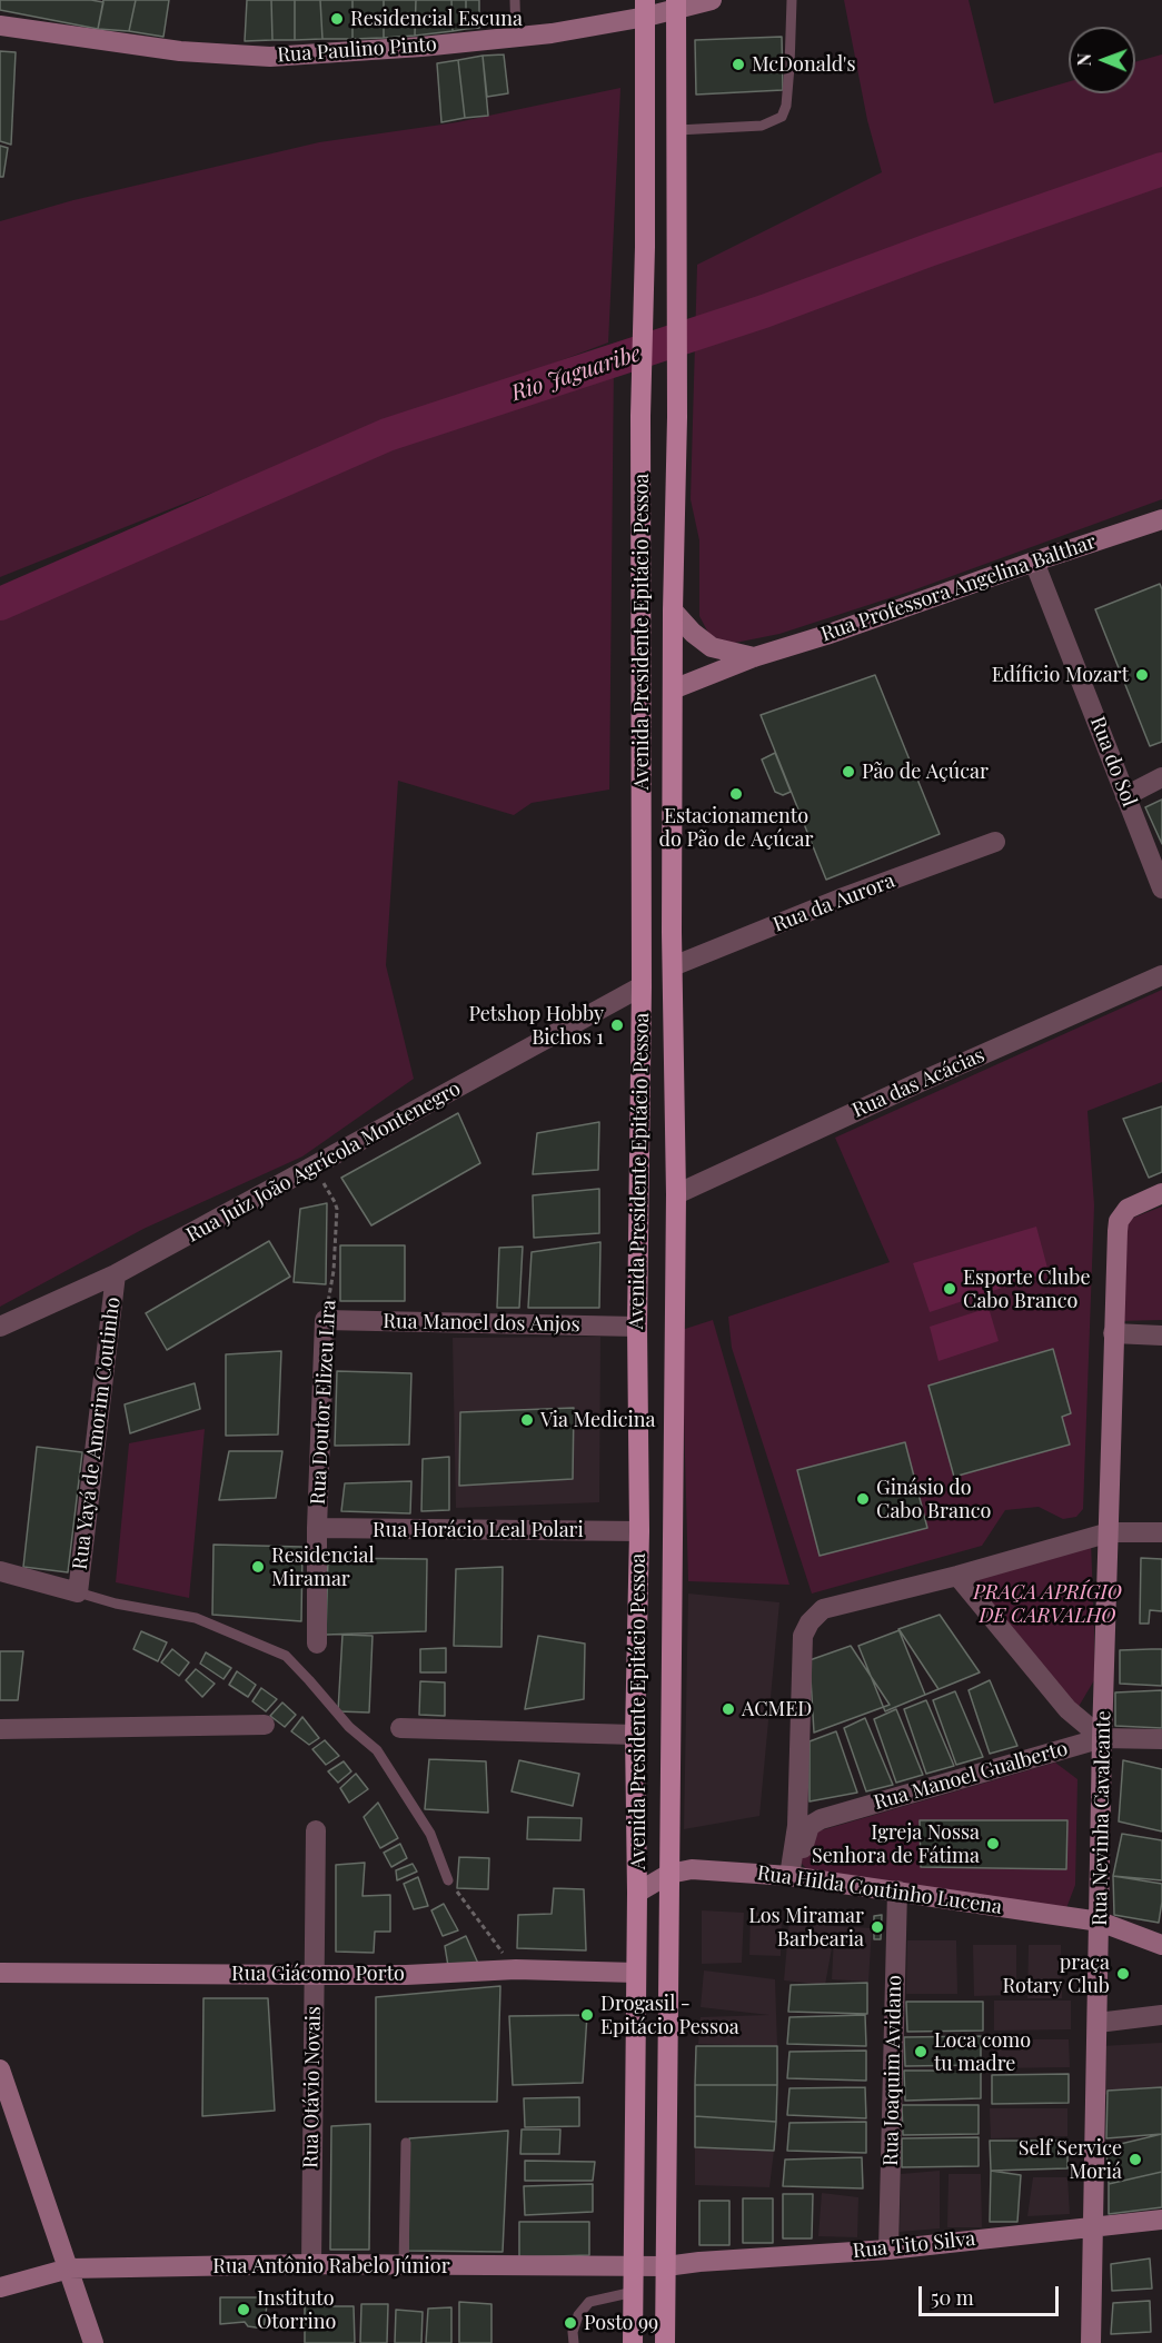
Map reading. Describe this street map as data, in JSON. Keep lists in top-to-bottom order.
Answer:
{
  "streets": {
    "main road": ["Avenida Presidente Epitácio Pessoa"],
    "street": [
      "Rua Paulino Pinto",
      "Rua Professora Angelina Balthar",
      "Rua do Sol",
      "Rua da Aurora",
      "Rua das Acácias",
      "Rua Juiz João Agrícola Montenegro",
      "Rua Manoel dos Anjos",
      "Rua Doutor Elizeu Lira",
      "Rua Yayá de Amorim Coutinho",
      "Rua Horácio Leal Polari",
      "Rua Manoel Gualberto",
      "Rua Nevinha Cavalcante",
      "Rua Hilda Coutinho Lucena",
      "Rua Giácomo Porto",
      "Rua Joaquim Avidano",
      "Rua Otávio Novais",
      "Rua Tito Silva",
      "Rua Antônio Rabelo Júnior"
    ]
  },
  "crossings": [
    ["Rua Paulino Pinto", "Avenida Presidente Epitácio Pessoa"],
    ["Rua Professora Angelina Balthar", "Avenida Presidente Epitácio Pessoa"],
    ["Rua Professora Angelina Balthar", "Rua do Sol"],
    ["Avenida Presidente Epitácio Pessoa", "Rua da Aurora"],
    ["Avenida Presidente Epitácio Pessoa", "Rua das Acácias"],
    ["Avenida Presidente Epitácio Pessoa", "Rua Juiz João Agrícola Montenegro"],
    ["Avenida Presidente Epitácio Pessoa", "Rua Manoel dos Anjos"],
    ["Avenida Presidente Epitácio Pessoa", "Rua Horácio Leal Polari"],
    ["Avenida Presidente Epitácio Pessoa", "Rua Hilda Coutinho Lucena"],
    ["Avenida Presidente Epitácio Pessoa", "Rua Giácomo Porto"],
    ["Avenida Presidente Epitácio Pessoa", "Rua Tito Silva"],
    ["Avenida Presidente Epitácio Pessoa", "Rua Antônio Rabelo Júnior"],
    ["Rua Juiz João Agrícola Montenegro", "Rua Doutor Elizeu Lira"],
    ["Rua Juiz João Agrícola Montenegro", "Rua Yayá de Amorim Coutinho"],
    ["Rua Manoel dos Anjos", "Rua Doutor Elizeu Lira"],
    ["Rua Doutor Elizeu Lira", "Rua Horácio Leal Polari"],
    ["Rua Manoel Gualberto", "Rua Nevinha Cavalcante"],
    ["Rua Nevinha Cavalcante", "Rua Hilda Coutinho Lucena"],
    ["Rua Nevinha Cavalcante", "Rua Tito Silva"],
    ["Rua Hilda Coutinho Lucena", "Rua Joaquim Avidano"],
    ["Rua Giácomo Porto", "Rua Otávio Novais"],
    ["Rua Joaquim Avidano", "Rua Tito Silva"],
    ["Rua Otávio Novais", "Rua Antônio Rabelo Júnior"],
    ["Rua Tito Silva", "Rua Antônio Rabelo Júnior"]
  ],
  "water": ["Rio Jaguaribe"],
  "parks": ["PRAÇA APRÍGIO DE CARVALHO"],
  "places": [
    "Residencial Escuna",
    "McDonald's",
    "Edíficio Mozart",
    "Pão de Açúcar",
    "Estacionamento do Pão de Açúcar",
    "Petshop Hobby Bichos 1",
    "Esporte Clube Cabo Branco",
    "Via Medicina",
    "Ginásio do Cabo Branco",
    "Residencial Miramar",
    "ACMED",
    "Igreja Nossa Senhora de Fátima",
    "Los Miramar Barbearia",
    "praça Rotary Club",
    "Drogasil - Epitácio Pessoa",
    "Loca como tu madre",
    "Self Service Moriá",
    "Instituto Otorrino",
    "Posto 99"
  ],
  "scale_bar": "50 m",
  "north": "left"
}
